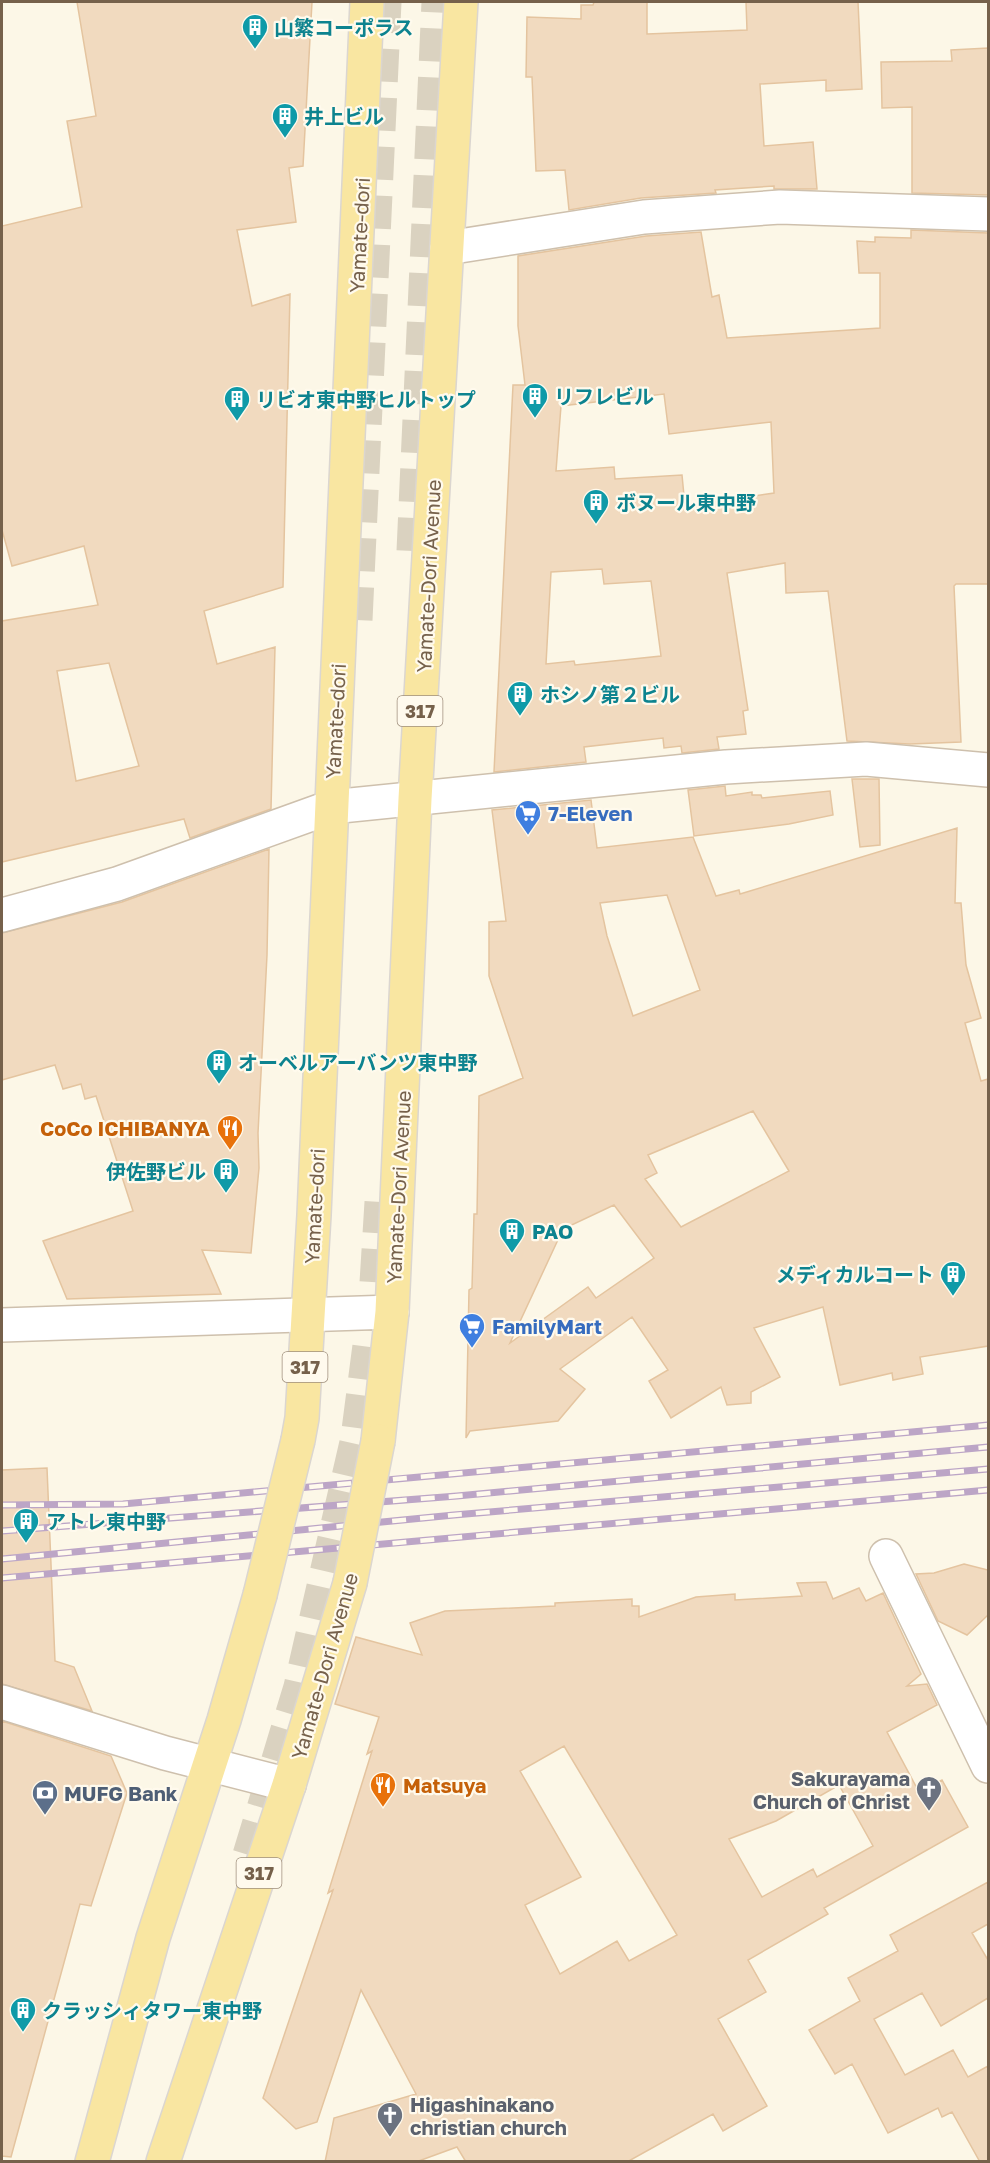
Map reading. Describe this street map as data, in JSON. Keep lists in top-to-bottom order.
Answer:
{
  "streets": {
    "main road": ["Yamate-dori", "Yamate-Dori Avenue", "317"]
  },
  "crossings": [
    ["Yamate-dori", "317"]
  ],
  "places": {
    "building": [
      "山繁コーポラス",
      "井上ビル",
      "リフレビル",
      "リビオ東中野ヒルトップ",
      "ボヌール東中野",
      "ホシノ第２ビル",
      "オーベルアーバンツ東中野",
      "伊佐野ビル",
      "PAO",
      "メディカルコート",
      "アトレ東中野",
      "クラッシィタワー東中野"
    ],
    "supermarket": ["7-Eleven", "FamilyMart"],
    "restaurant": ["CoCo ICHIBANYA", "Matsuya"],
    "church": ["Sakurayama Church of Christ", "Higashinakano christian church"],
    "bank": ["MUFG Bank"]
  }
}
